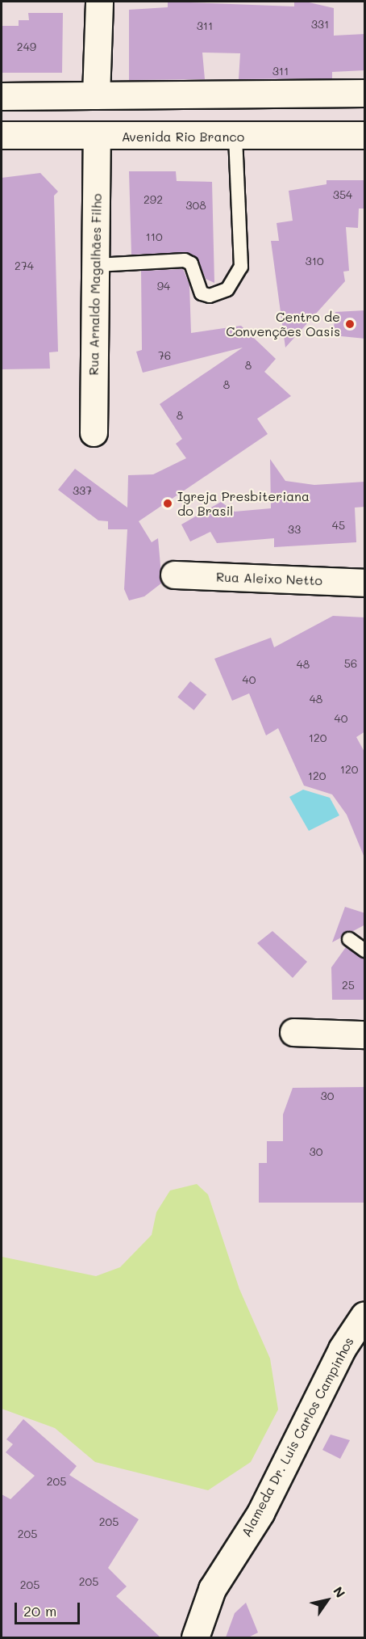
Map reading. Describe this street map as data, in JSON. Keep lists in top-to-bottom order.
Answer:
{
  "streets": {
    "street": [
      "Avenida Rio Branco",
      "Rua Arnaldo Magalhães Filho",
      "Rua Aleixo Netto",
      "Alameda Dr. Luis Carlos Campinhos"
    ]
  },
  "crossings": [
    ["Avenida Rio Branco", "Rua Arnaldo Magalhães Filho"]
  ],
  "places": ["Centro de Convenções Oasis", "Igreja Presbiteriana do Brasil"],
  "house_numbers": [
    "331",
    "311",
    "249",
    "311",
    "354",
    "292",
    "308",
    "110",
    "310",
    "274",
    "94",
    "76",
    "8",
    "8",
    "8",
    "337",
    "45",
    "33",
    "56",
    "48",
    "40",
    "48",
    "40",
    "120",
    "120",
    "120",
    "25",
    "30",
    "30",
    "205",
    "205",
    "205",
    "205",
    "205"
  ],
  "scale_bar": "20 m",
  "north": "top right"
}
